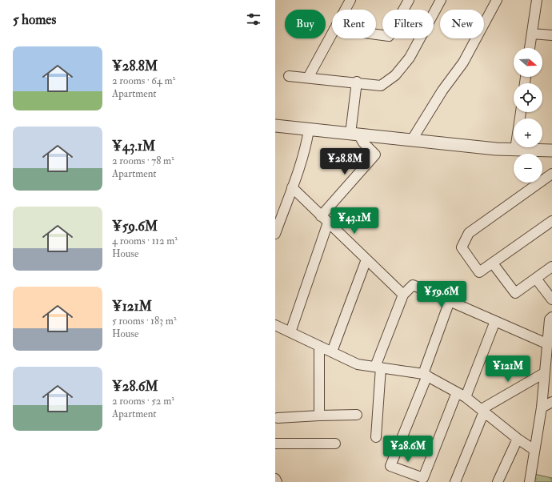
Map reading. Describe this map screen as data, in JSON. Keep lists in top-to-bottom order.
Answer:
{
  "north": "right",
  "page": {
    "heading": "5 homes",
    "chip": [
      "Buy",
      "Rent",
      "Filters",
      "New"
    ],
    "list": [
      {
        "name": "¥28.8M",
        "note": "2 rooms · 64 m² · Apartment"
      },
      {
        "name": "¥43.1M",
        "note": "2 rooms · 78 m² · Apartment"
      },
      {
        "name": "¥59.6M",
        "note": "4 rooms · 112 m² · House"
      },
      {
        "name": "¥121M",
        "note": "5 rooms · 183 m² · House"
      },
      {
        "name": "¥28.6M",
        "note": "2 rooms · 52 m² · Apartment"
      }
    ],
    "map_buttons": ["+", "−"],
    "price": [
      "¥28.8M",
      "¥43.1M",
      "¥59.6M",
      "¥121M",
      "¥28.6M"
    ]
  }
}
